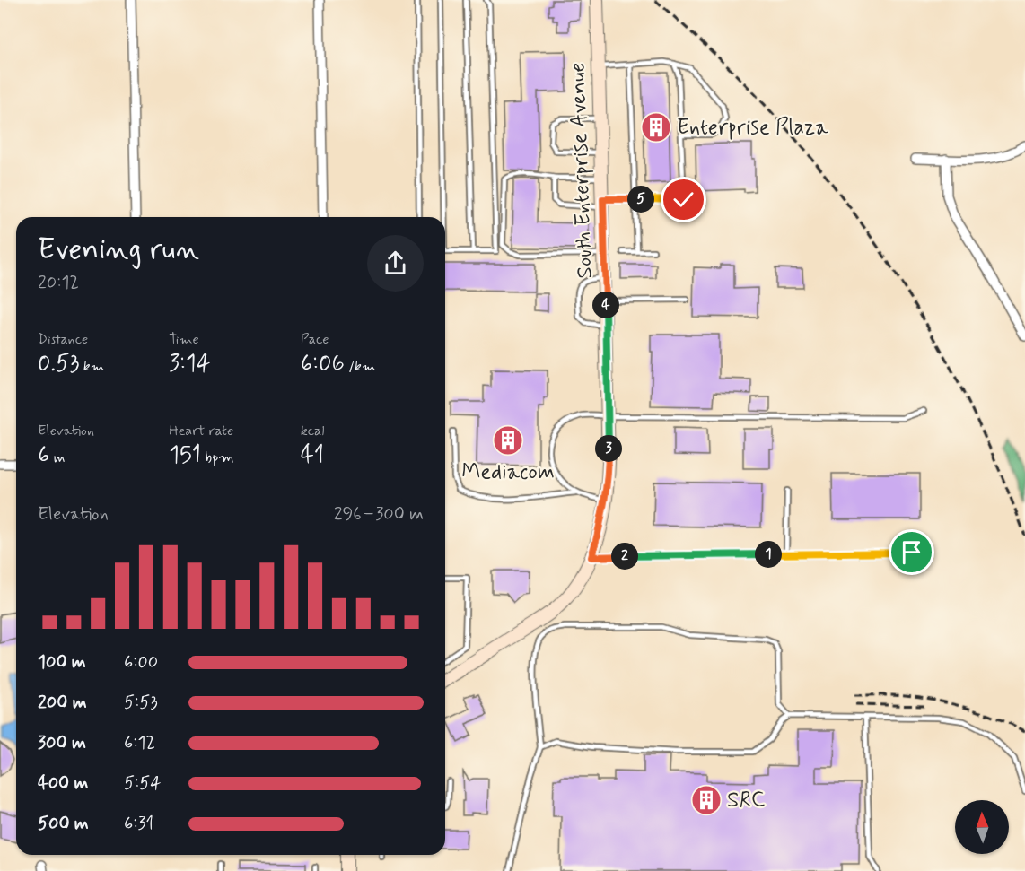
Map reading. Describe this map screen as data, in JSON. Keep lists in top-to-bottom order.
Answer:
{
  "streets": {
    "street": ["South Enterprise Avenue"]
  },
  "places": {
    "building": ["Enterprise Plaza", "Mediacom", "SRC"]
  },
  "north": "top",
  "page": {
    "pins": [
      "5",
      "4",
      "3",
      "1",
      "2"
    ],
    "heading": ["Evening run", "20:12"],
    "stats": [
      ["Distance", "0.53 km"],
      ["Time", "3:14"],
      ["Pace", "6:06 /km"],
      ["Elevation", "6 m"],
      ["Heart rate", "151 bpm"],
      ["kcal", "41"]
    ],
    "chart": ["Elevation", "296–300 m"],
    "list": [
      {
        "name": "100 m",
        "note": "6:00"
      },
      {
        "name": "200 m",
        "note": "5:53"
      },
      {
        "name": "300 m",
        "note": "6:12"
      },
      {
        "name": "400 m",
        "note": "5:54"
      },
      {
        "name": "500 m",
        "note": "6:31"
      }
    ]
  }
}
